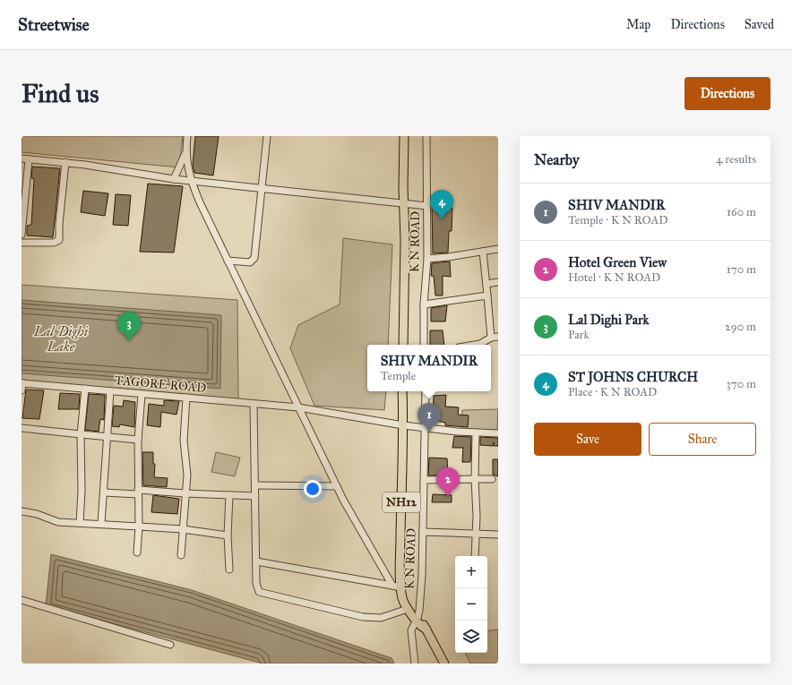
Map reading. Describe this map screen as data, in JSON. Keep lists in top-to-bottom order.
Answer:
{
  "streets": {
    "main road": ["NH12"],
    "street": ["K N ROAD", "TAGORE ROAD"]
  },
  "crossings": [
    ["K N ROAD", "TAGORE ROAD"],
    ["K N ROAD", "NH12"],
    ["TAGORE ROAD", "NH12"]
  ],
  "water": ["Lal Dighi Lake"],
  "page": {
    "header": "Streetwise",
    "nav": ["Map", "Directions", "Saved"],
    "buttons": [
      "Directions",
      ["Save", "Share"]
    ],
    "title": "Find us",
    "heading": ["Nearby", "4 results"],
    "list": [
      {
        "mark": "1",
        "name": "SHIV MANDIR",
        "note": "Temple · K N ROAD",
        "value": "160 m"
      },
      {
        "mark": "2",
        "name": "Hotel Green View",
        "note": "Hotel · K N ROAD",
        "value": "170 m"
      },
      {
        "mark": "3",
        "name": "Lal Dighi Park",
        "note": "Park",
        "value": "290 m"
      },
      {
        "mark": "4",
        "name": "ST JOHNS CHURCH",
        "note": "Place · K N ROAD",
        "value": "370 m"
      }
    ],
    "pins": [
      "4",
      "3",
      "1",
      "2"
    ],
    "popup": ["SHIV MANDIR", "Temple"],
    "map_buttons": ["+", "−"]
  }
}
